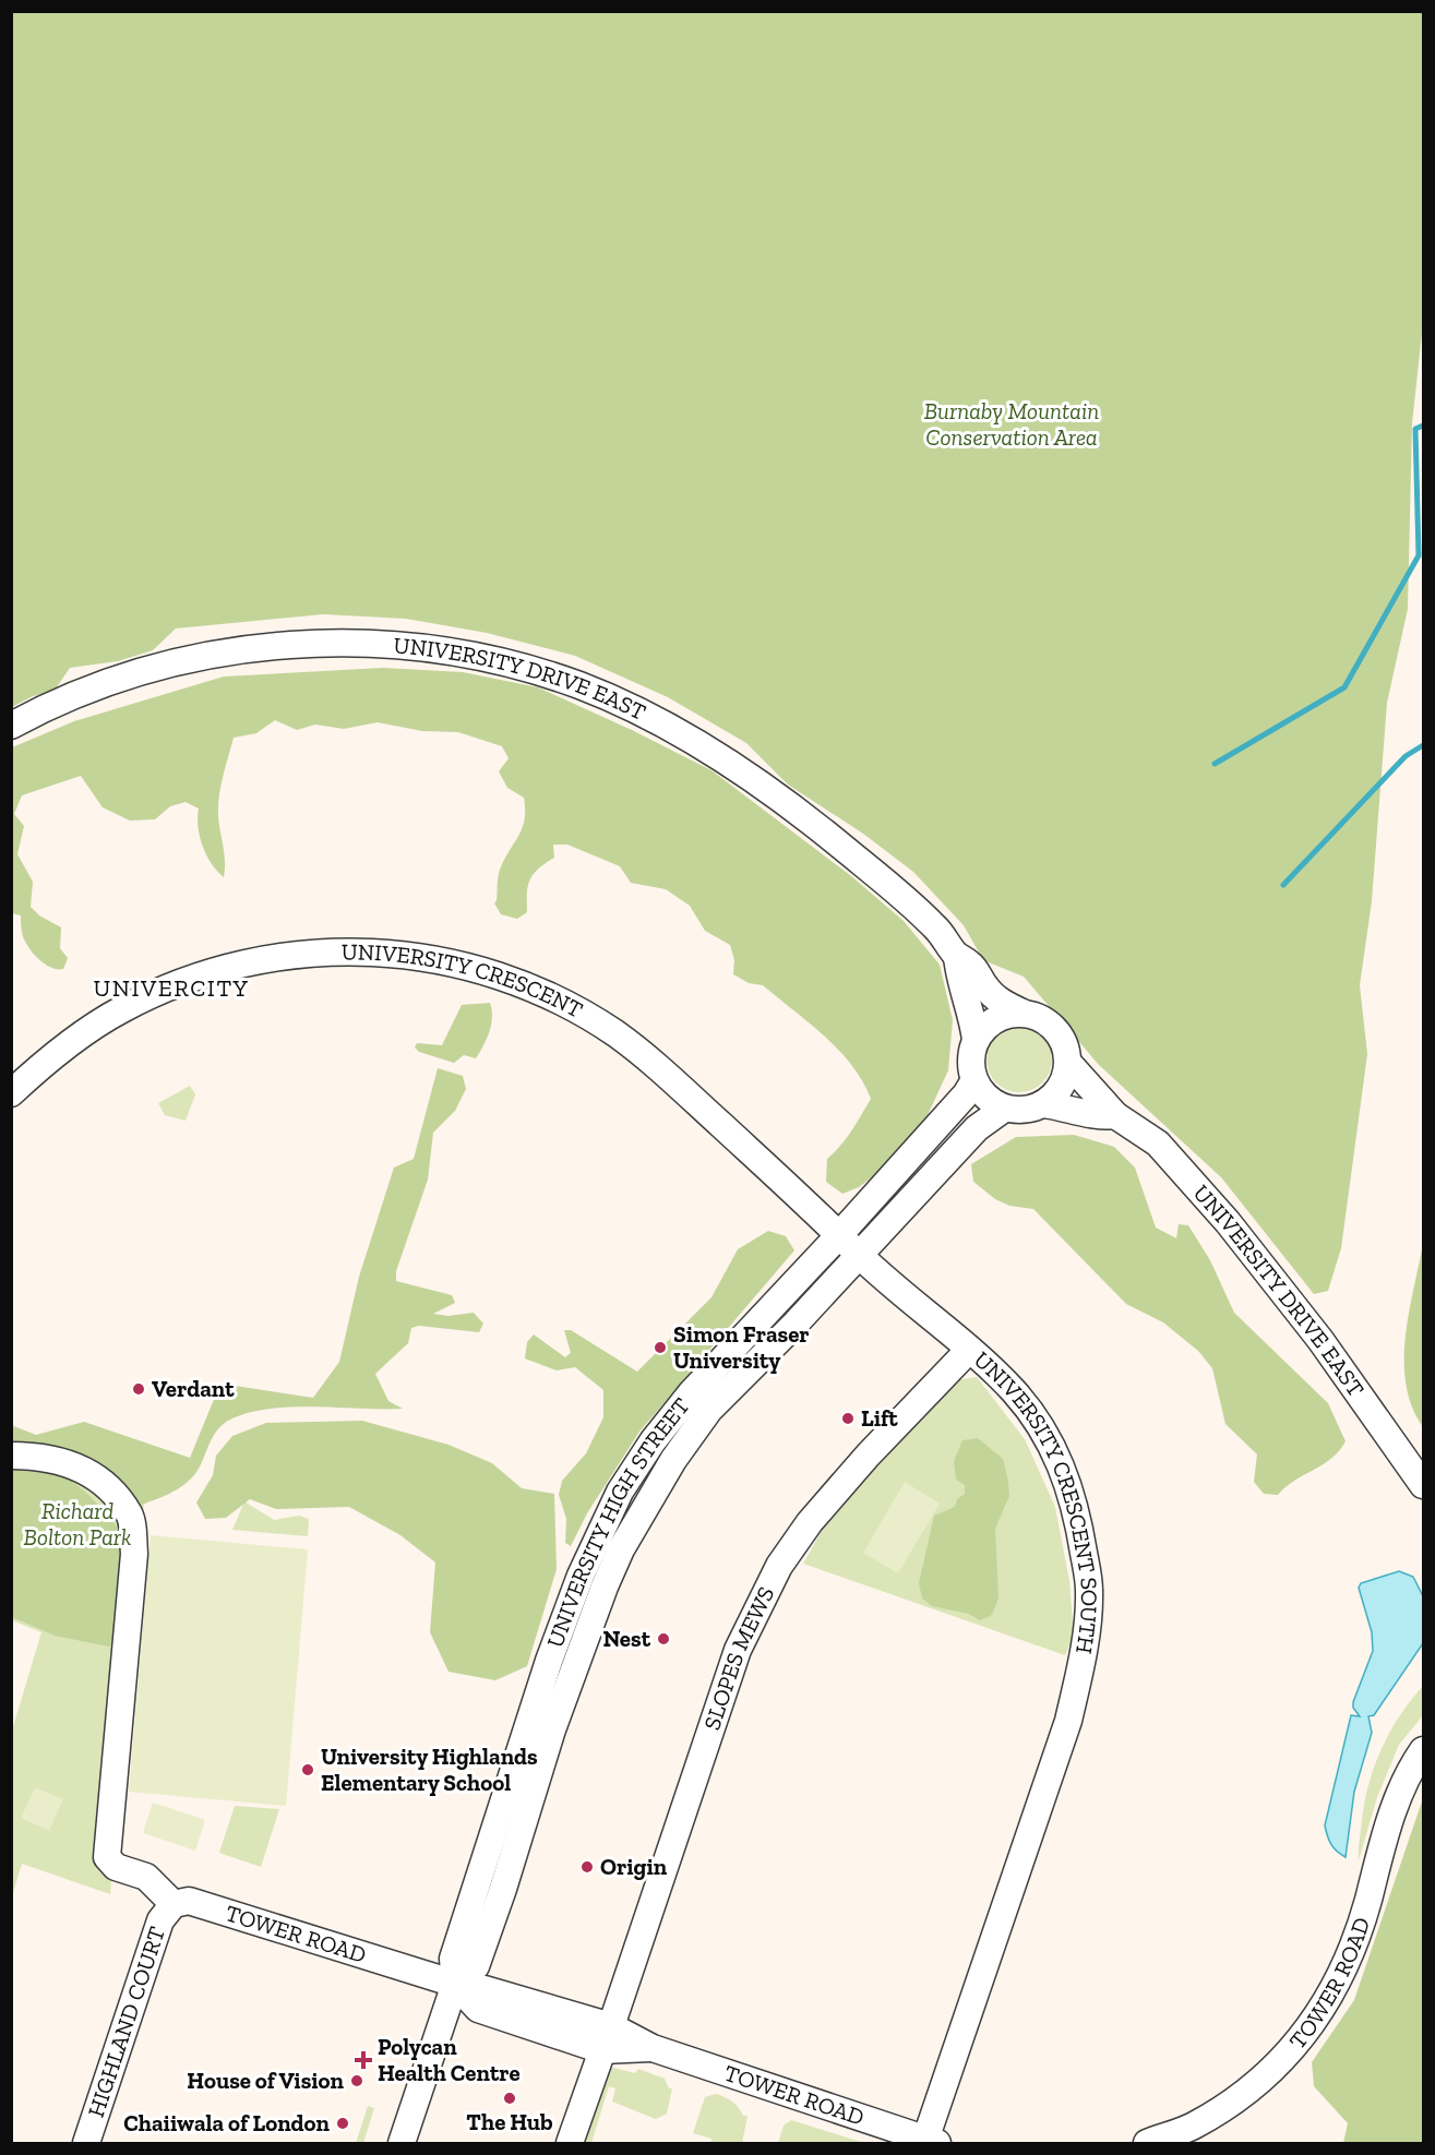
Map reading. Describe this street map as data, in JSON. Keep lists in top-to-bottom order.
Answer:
{
  "streets": {
    "street": [
      "UNIVERSITY DRIVE EAST",
      "UNIVERSITY CRESCENT",
      "UNIVERSITY CRESCENT SOUTH",
      "UNIVERSITY HIGH STREET",
      "SLOPES MEWS",
      "TOWER ROAD",
      "HIGHLAND COURT"
    ]
  },
  "crossings": [
    ["UNIVERSITY DRIVE EAST", "UNIVERSITY HIGH STREET"],
    ["UNIVERSITY CRESCENT", "UNIVERSITY CRESCENT SOUTH"],
    ["UNIVERSITY CRESCENT", "UNIVERSITY HIGH STREET"],
    ["UNIVERSITY CRESCENT SOUTH", "UNIVERSITY HIGH STREET"],
    ["UNIVERSITY CRESCENT SOUTH", "SLOPES MEWS"],
    ["UNIVERSITY CRESCENT SOUTH", "TOWER ROAD"],
    ["UNIVERSITY HIGH STREET", "TOWER ROAD"],
    ["SLOPES MEWS", "TOWER ROAD"],
    ["TOWER ROAD", "HIGHLAND COURT"]
  ],
  "districts": ["UNIVERCITY"],
  "parks": ["Burnaby Mountain Conservation Area", "Richard Bolton Park"],
  "places": {
    "other": [
      "Simon Fraser University",
      "Verdant",
      "Lift",
      "Nest",
      "University Highlands Elementary School",
      "Origin",
      "House of Vision",
      "The Hub",
      "Chaiiwala of London"
    ],
    "health": ["Polycan Health Centre"]
  }
}
